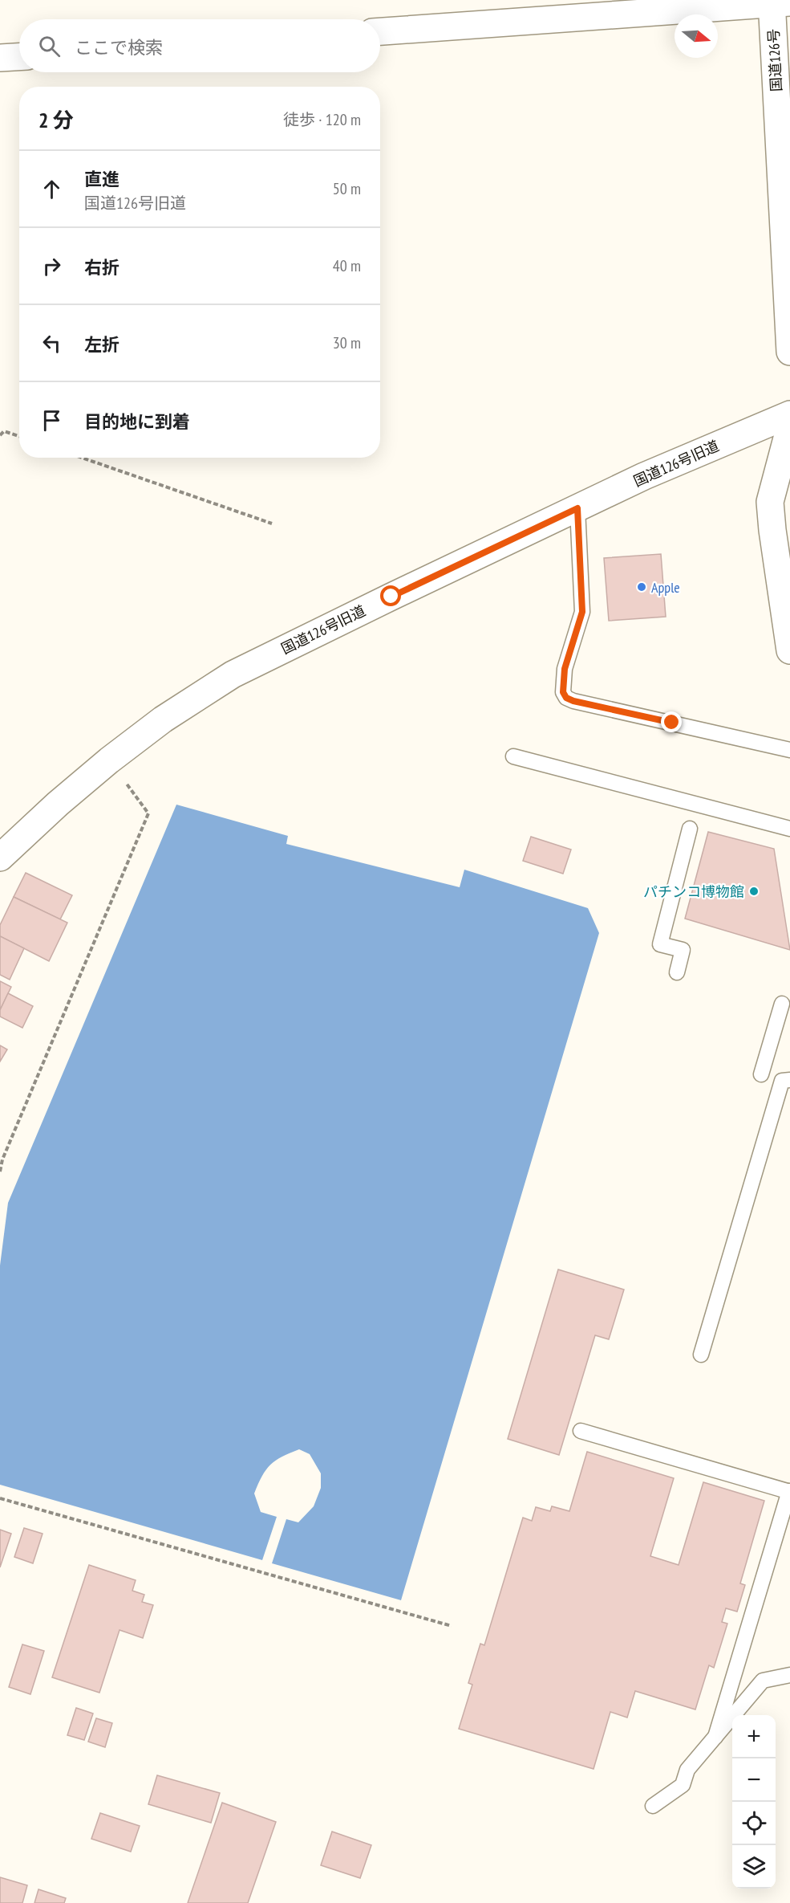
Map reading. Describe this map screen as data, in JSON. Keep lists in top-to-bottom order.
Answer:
{
  "streets": {
    "main road": ["国道126号", "国道126号旧道"]
  },
  "places": ["Apple", "パチンコ博物館"],
  "north": "right",
  "page": {
    "search": "ここで検索",
    "heading": ["2 分", "徒歩 · 120 m"],
    "list": [
      ["直進", "国道126号旧道", "50 m"],
      ["右折", "40 m"],
      ["左折", "30 m"],
      "目的地に到着"
    ],
    "map_buttons": ["+", "−"]
  }
}
